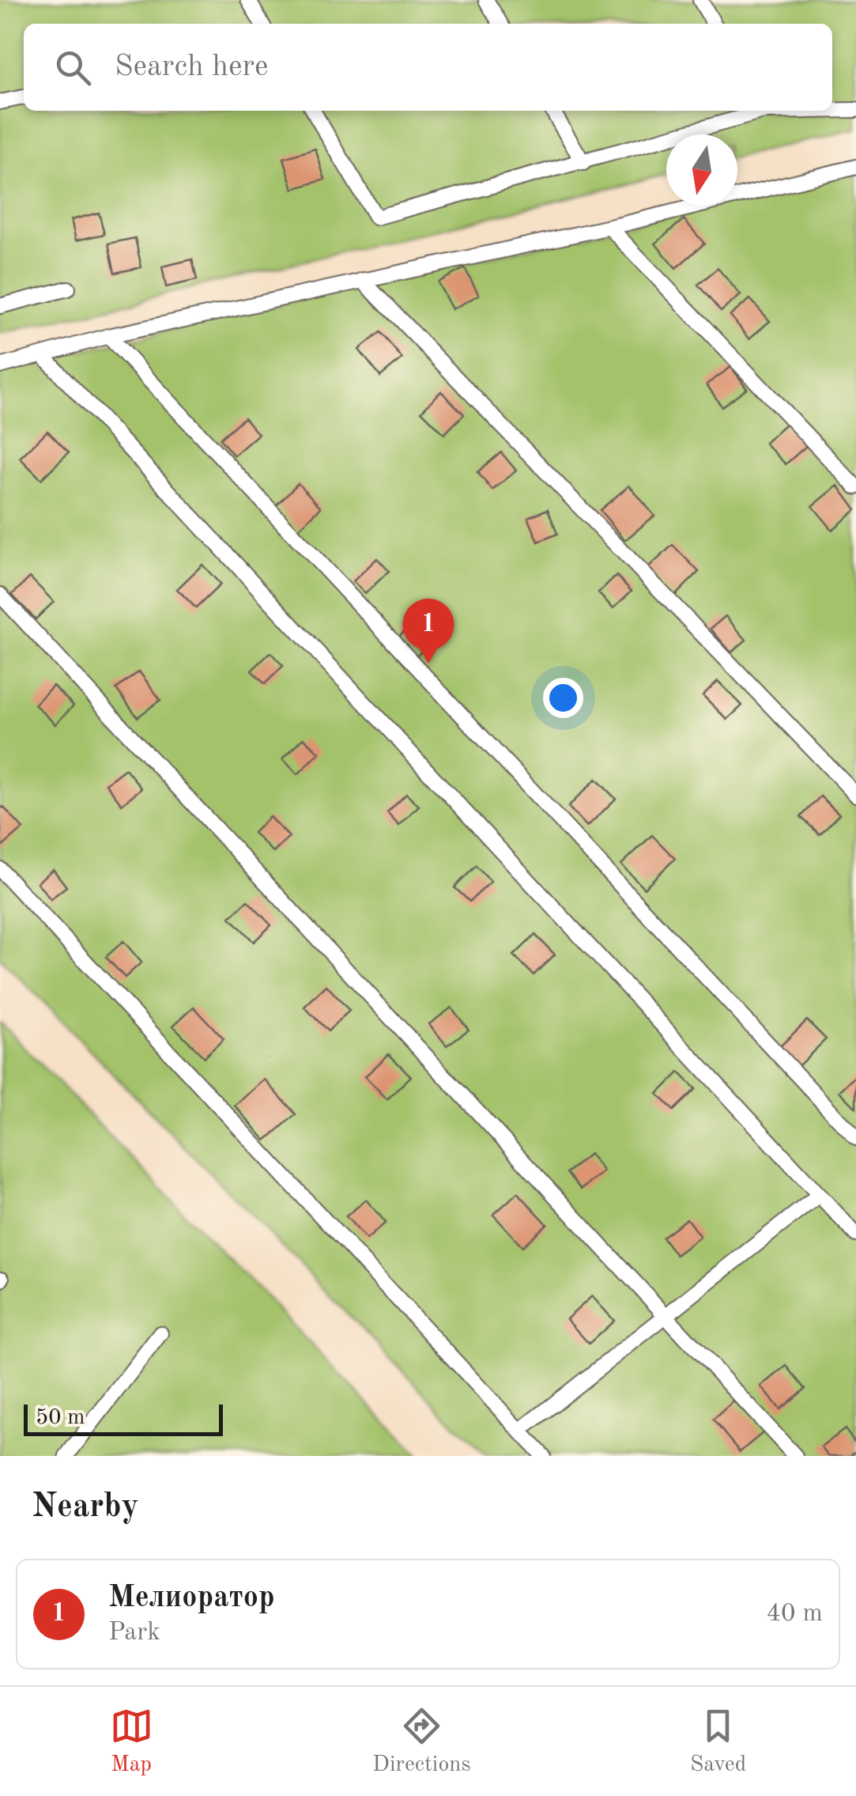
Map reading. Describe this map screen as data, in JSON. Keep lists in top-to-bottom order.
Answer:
{
  "scale_bar": "50 m",
  "north": "bottom",
  "page": {
    "search": "Search here",
    "pins": "1",
    "scale": "50 m",
    "heading": "Nearby",
    "list": [
      {
        "mark": "1",
        "name": "Мелиоратор",
        "note": "Park",
        "value": "40 m"
      }
    ],
    "nav": ["Map", "Directions", "Saved"]
  }
}
